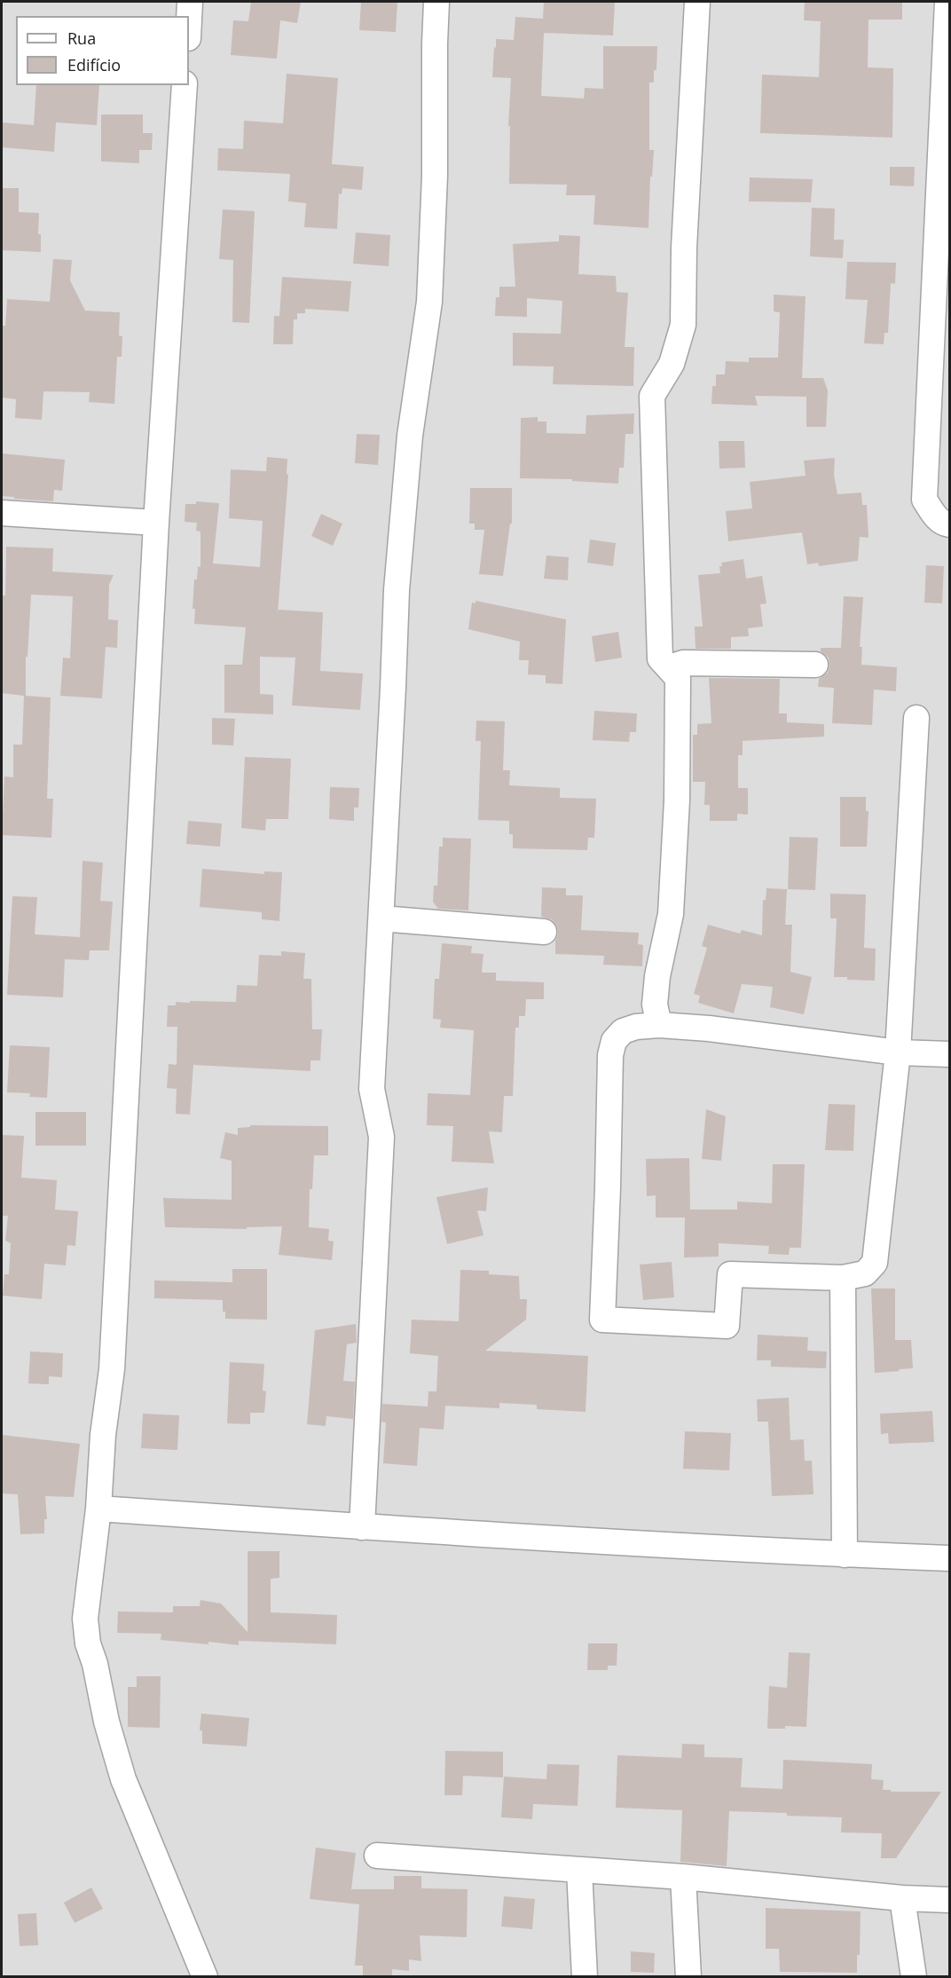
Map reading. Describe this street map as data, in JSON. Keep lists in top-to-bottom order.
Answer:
{
  "legend": ["Rua", "Edifício"]
}
